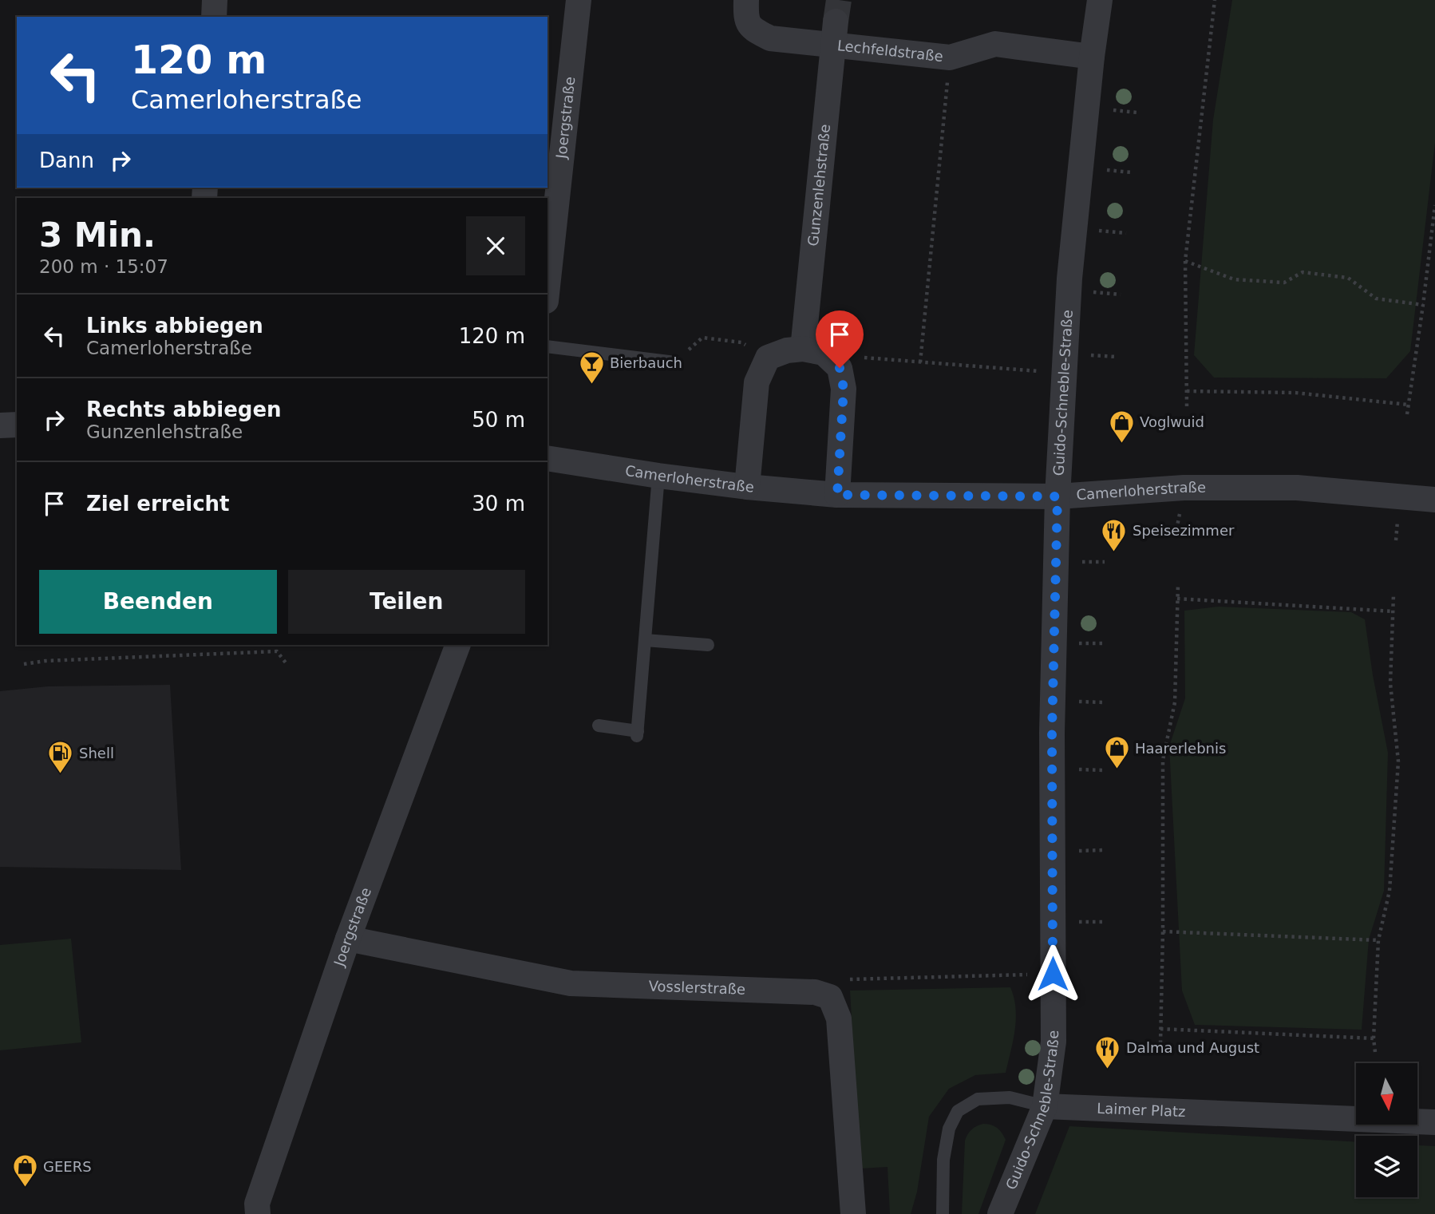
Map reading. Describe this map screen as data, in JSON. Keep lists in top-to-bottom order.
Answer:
{
  "streets": {
    "street": [
      "Lechfeldstraße",
      "Joergstraße",
      "Gunzenlehstraße",
      "Guido-Schneble-Straße",
      "Camerloherstraße",
      "Vosslerstraße",
      "Laimer Platz"
    ]
  },
  "crossings": [
    ["Lechfeldstraße", "Gunzenlehstraße"],
    ["Lechfeldstraße", "Guido-Schneble-Straße"],
    ["Joergstraße", "Vosslerstraße"],
    ["Guido-Schneble-Straße", "Camerloherstraße"],
    ["Guido-Schneble-Straße", "Laimer Platz"]
  ],
  "places": {
    "bar": ["Bierbauch"],
    "shop": ["Voglwuid", "Haarerlebnis", "GEERS"],
    "restaurant": ["Speisezimmer", "Dalma und August"],
    "fuel station": ["Shell"]
  },
  "north": "bottom",
  "page": {
    "turn": ["120 m", "Camerloherstraße"],
    "then": "Dann",
    "heading": ["3 Min.", "200 m · 15:07"],
    "list": [
      {
        "name": "Links abbiegen",
        "note": "Camerloherstraße",
        "value": "120 m"
      },
      {
        "name": "Rechts abbiegen",
        "note": "Gunzenlehstraße",
        "value": "50 m"
      },
      {
        "name": "Ziel erreicht",
        "value": "30 m"
      }
    ],
    "buttons": ["Beenden", "Teilen"]
  }
}
